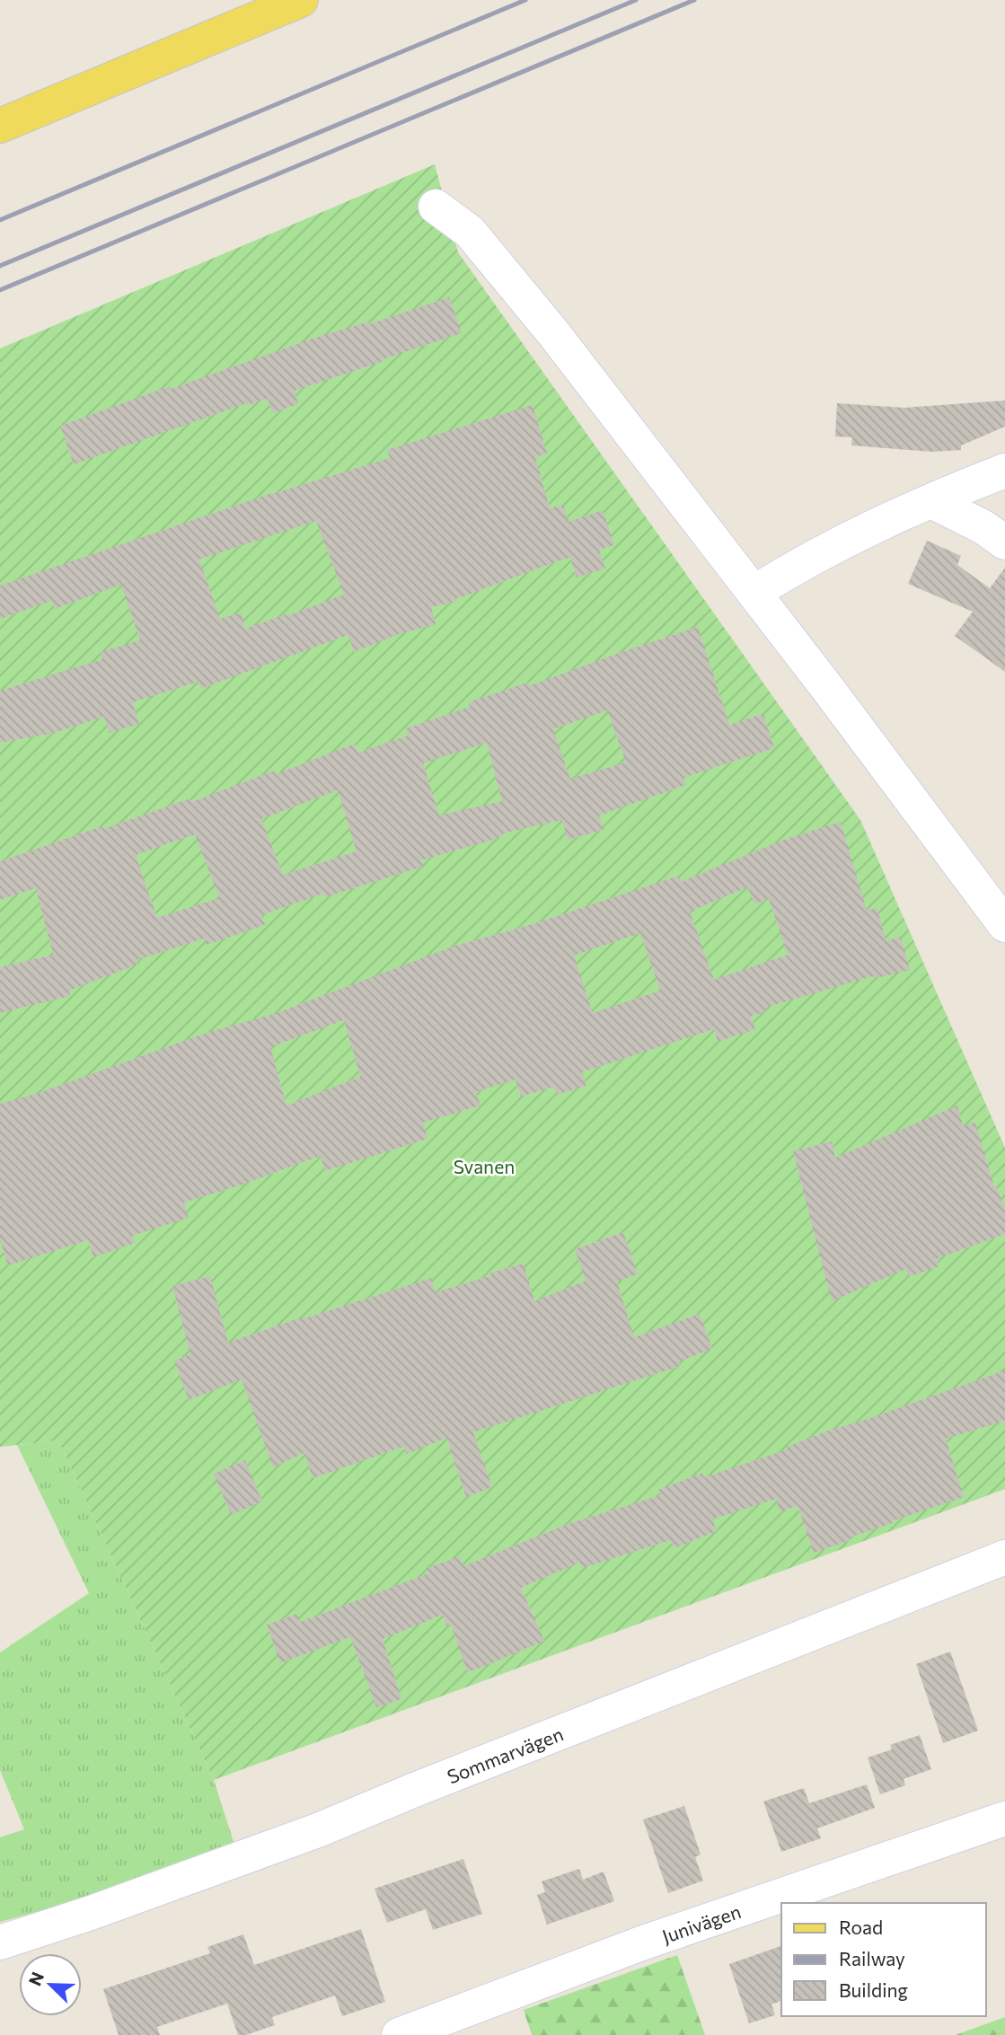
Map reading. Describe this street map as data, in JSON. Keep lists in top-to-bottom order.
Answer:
{
  "streets": {
    "street": ["Sommarvägen", "Junivägen"]
  },
  "parks": ["Svanen"],
  "legend": ["Road", "Railway", "Building"],
  "north": "top left"
}
